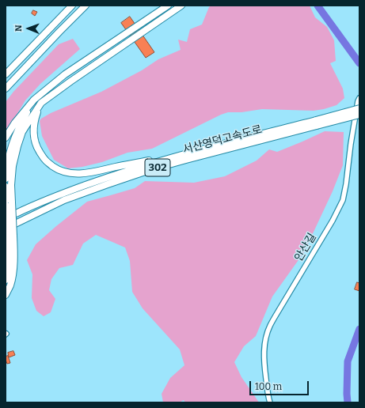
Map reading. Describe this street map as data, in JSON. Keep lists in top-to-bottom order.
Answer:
{
  "streets": {
    "highway": ["서산영덕고속도로", "302"],
    "street": ["안산길"]
  },
  "scale_bar": "100 m",
  "north": "left"
}
